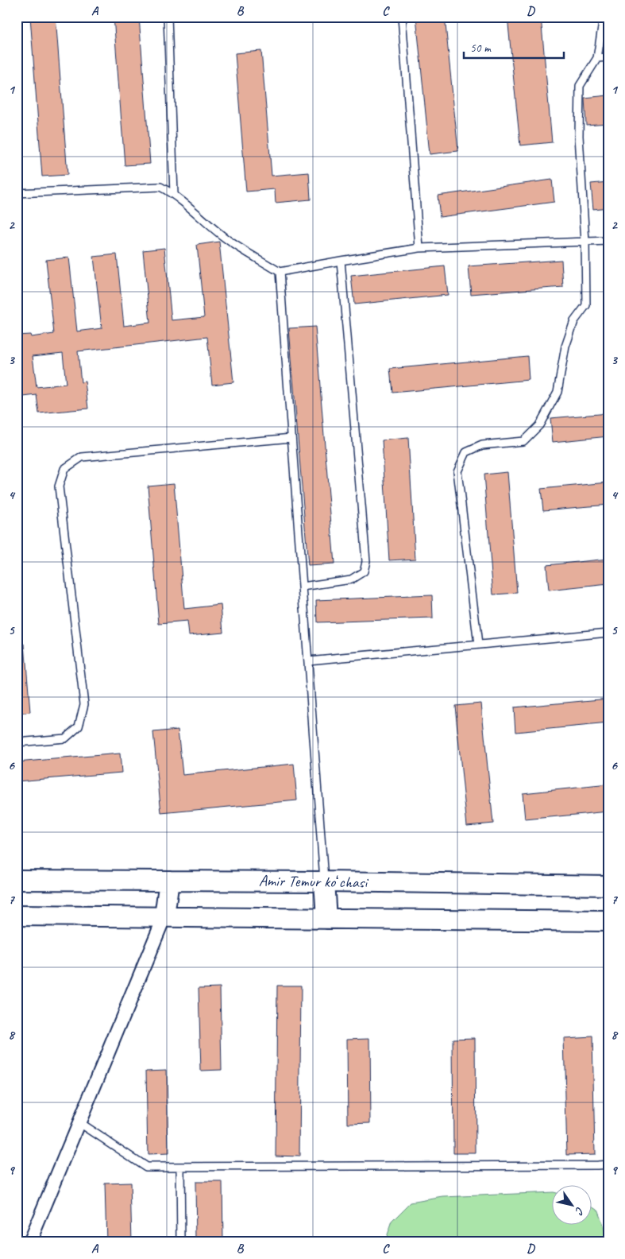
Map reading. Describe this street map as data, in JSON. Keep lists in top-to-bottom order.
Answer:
{
  "streets": {
    "street": ["Amir Temur koʻchasi"]
  },
  "scale_bar": "50 m",
  "north": "bottom right",
  "grid": {
    "columns": [
      "A",
      "B",
      "C",
      "D"
    ],
    "rows": [
      "1",
      "2",
      "3",
      "4",
      "5",
      "6",
      "7",
      "8",
      "9"
    ]
  }
}
